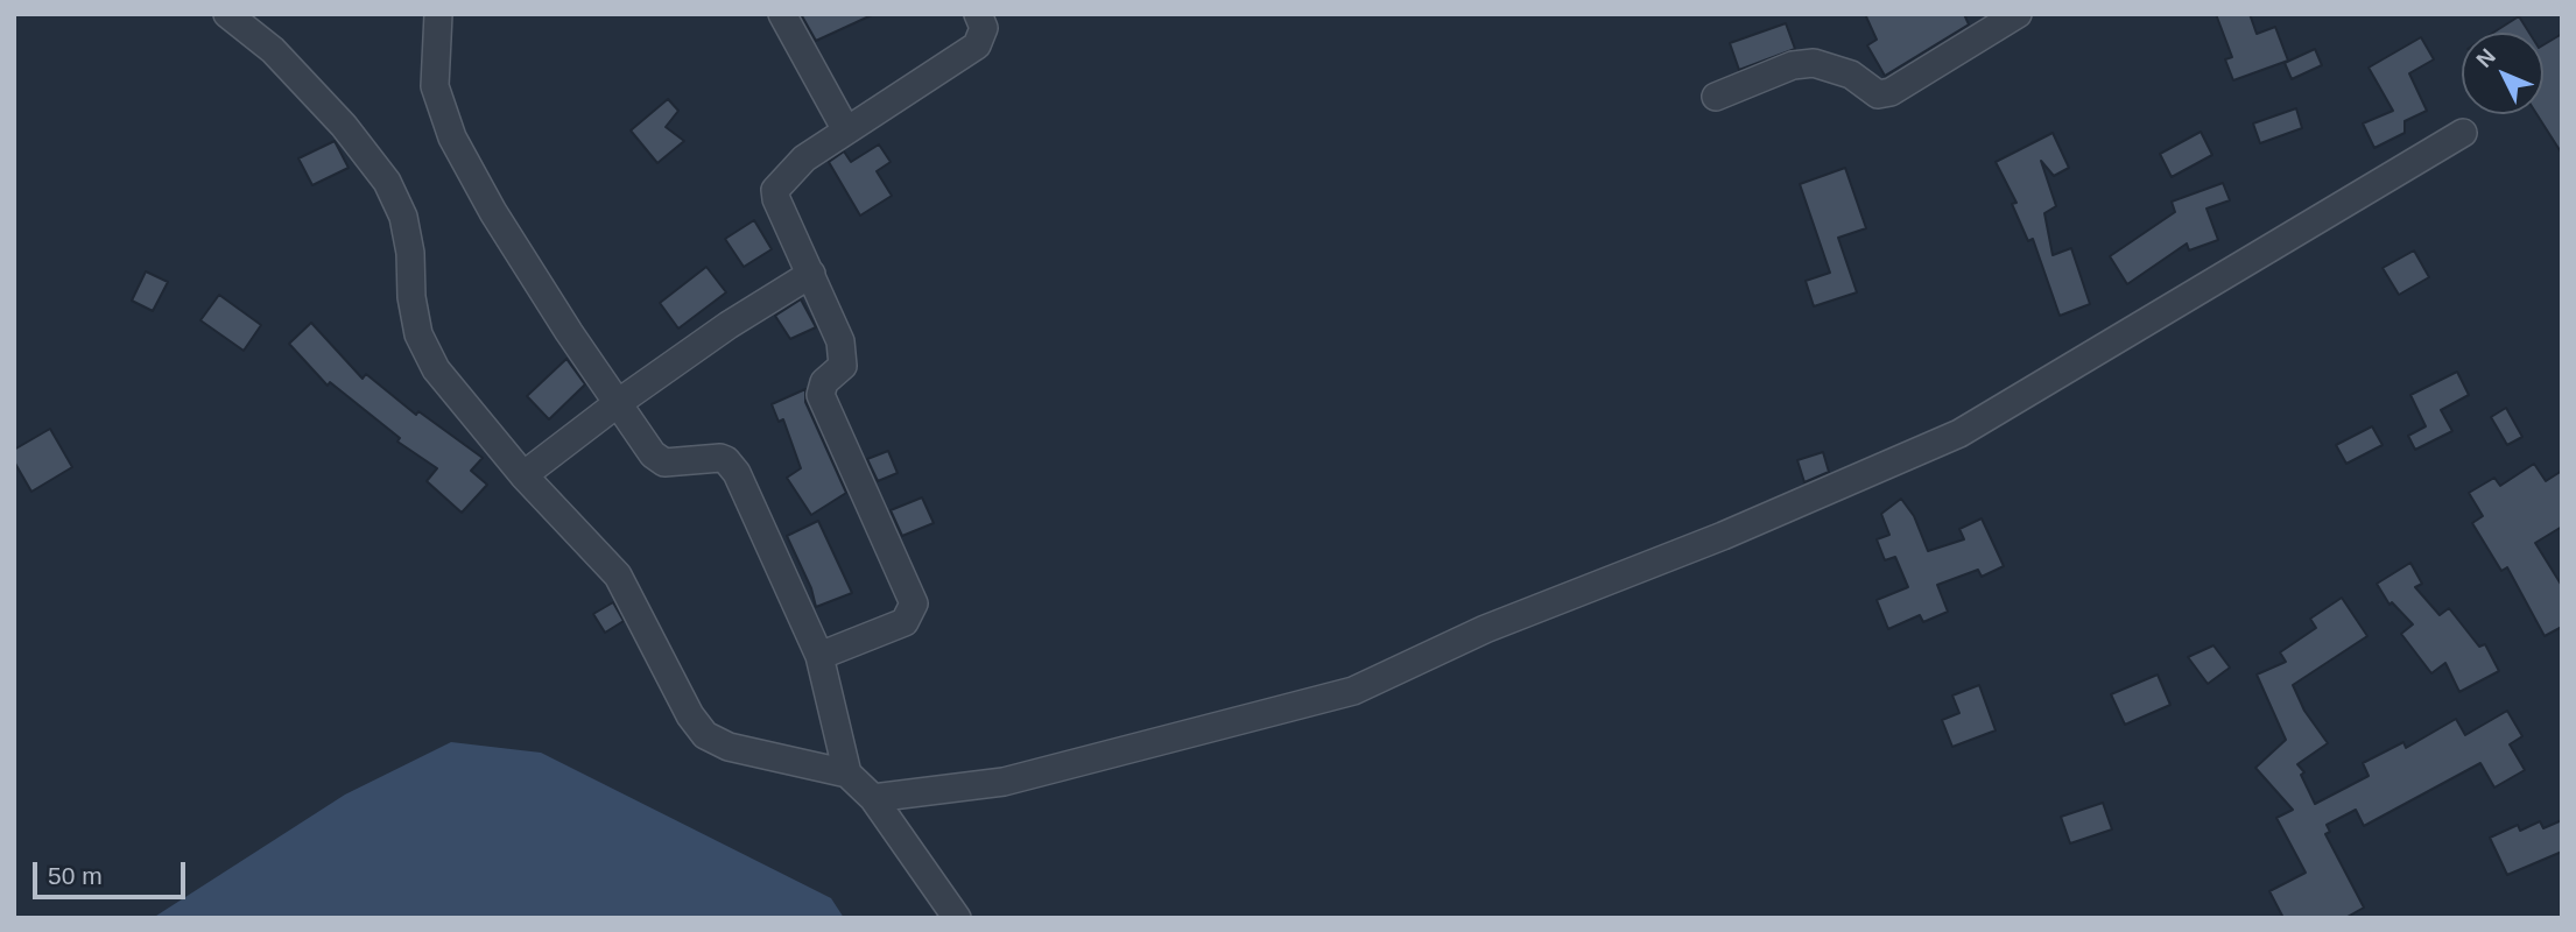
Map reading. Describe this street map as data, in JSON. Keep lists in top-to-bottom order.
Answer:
{
  "scale_bar": "50 m",
  "north": "top left"
}
